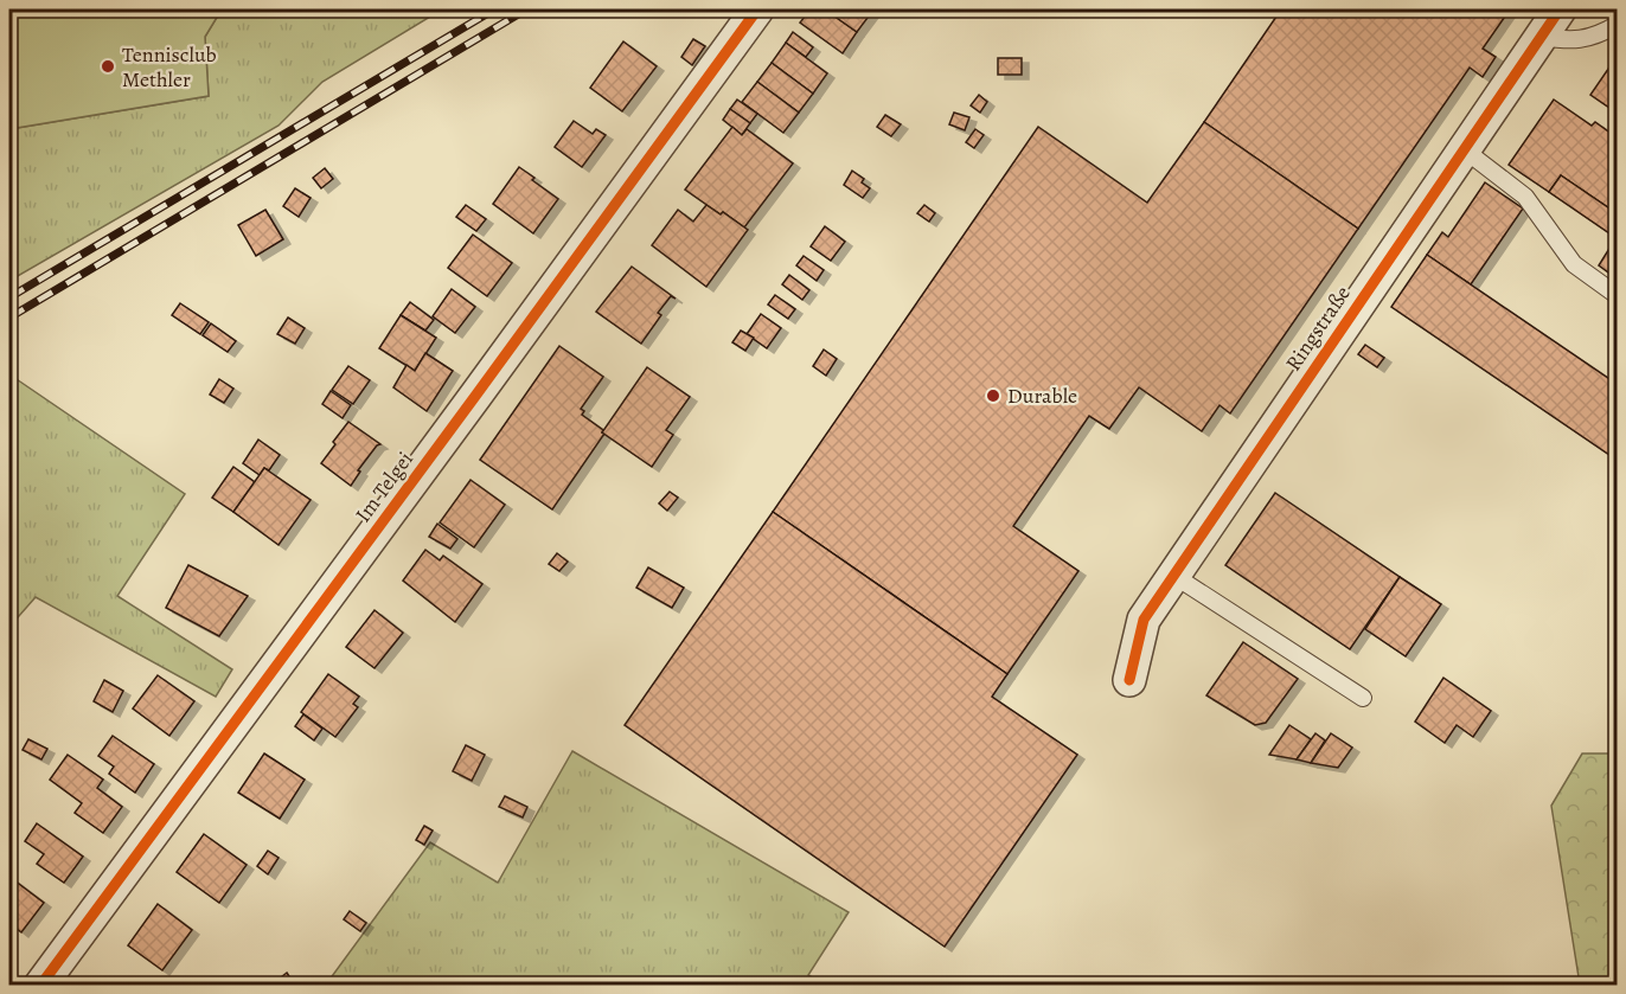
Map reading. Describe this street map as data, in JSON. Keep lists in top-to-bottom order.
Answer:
{
  "streets": {
    "street": ["Ringstraße", "Im Telgei"]
  },
  "places": ["Tennisclub Methler", "Durable"]
}
